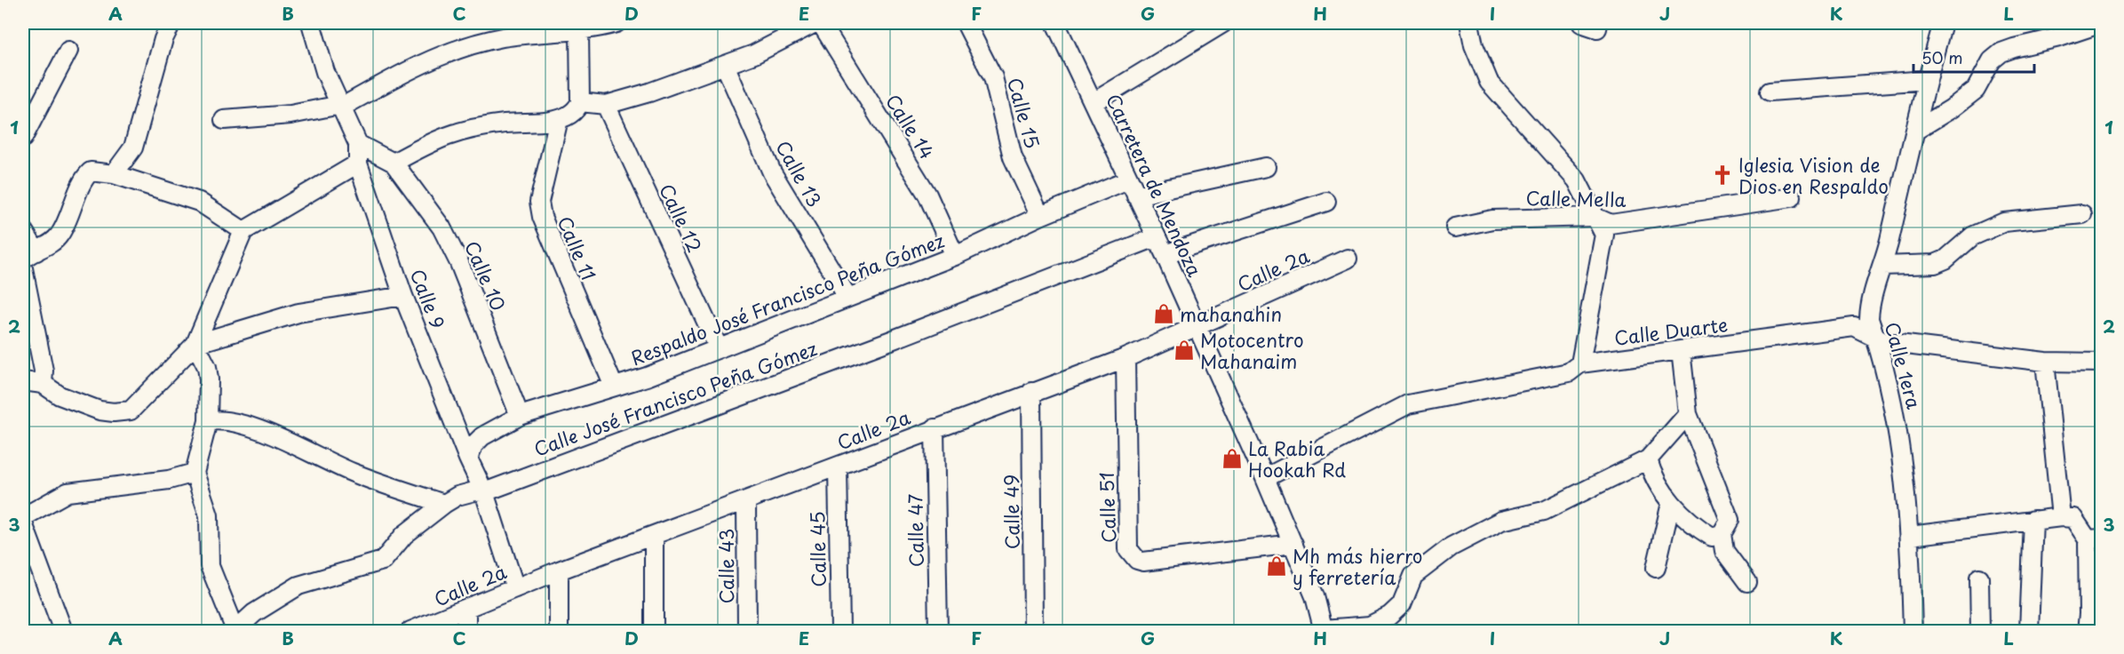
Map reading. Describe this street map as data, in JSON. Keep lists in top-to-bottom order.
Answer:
{
  "streets": {
    "street": [
      "Calle 15",
      "Calle 14",
      "Calle 13",
      "Carretera de Mendoza",
      "Calle Mella",
      "Calle 12",
      "Calle 11",
      "Calle 2a",
      "Calle 10",
      "Calle 9",
      "Respaldo José Francisco Peña Gómez",
      "Calle Duarte",
      "Calle 1era",
      "Calle José Francisco Peña Gómez",
      "Calle 51",
      "Calle 49",
      "Calle 47",
      "Calle 45",
      "Calle 43"
    ]
  },
  "crossings": [
    ["Calle 15", "Respaldo José Francisco Peña Gómez"],
    ["Calle 14", "Respaldo José Francisco Peña Gómez"],
    ["Calle 13", "Respaldo José Francisco Peña Gómez"],
    ["Carretera de Mendoza", "Calle 2a"],
    ["Carretera de Mendoza", "Respaldo José Francisco Peña Gómez"],
    ["Carretera de Mendoza", "Calle Duarte"],
    ["Carretera de Mendoza", "Calle José Francisco Peña Gómez"],
    ["Carretera de Mendoza", "Calle 51"],
    ["Calle 12", "Respaldo José Francisco Peña Gómez"],
    ["Calle 11", "Respaldo José Francisco Peña Gómez"],
    ["Calle 2a", "Calle 9"],
    ["Calle 2a", "Calle 51"],
    ["Calle 2a", "Calle 49"],
    ["Calle 2a", "Calle 47"],
    ["Calle 2a", "Calle 45"],
    ["Calle 2a", "Calle 43"],
    ["Calle 10", "Respaldo José Francisco Peña Gómez"],
    ["Calle 9", "Respaldo José Francisco Peña Gómez"],
    ["Calle 9", "Calle José Francisco Peña Gómez"],
    ["Calle Duarte", "Calle 1era"]
  ],
  "places": {
    "church": ["Iglesia Vision de Dios en Respaldo"],
    "shop": [
      "mahanahin",
      "Motocentro Mahanaim",
      "La Rabia Hookah Rd",
      "Mh más hierro y ferretería"
    ]
  },
  "scale_bar": "50 m",
  "grid": {
    "columns": [
      "A",
      "B",
      "C",
      "D",
      "E",
      "F",
      "G",
      "H",
      "I",
      "J",
      "K",
      "L"
    ],
    "rows": ["1", "2", "3"]
  }
}
